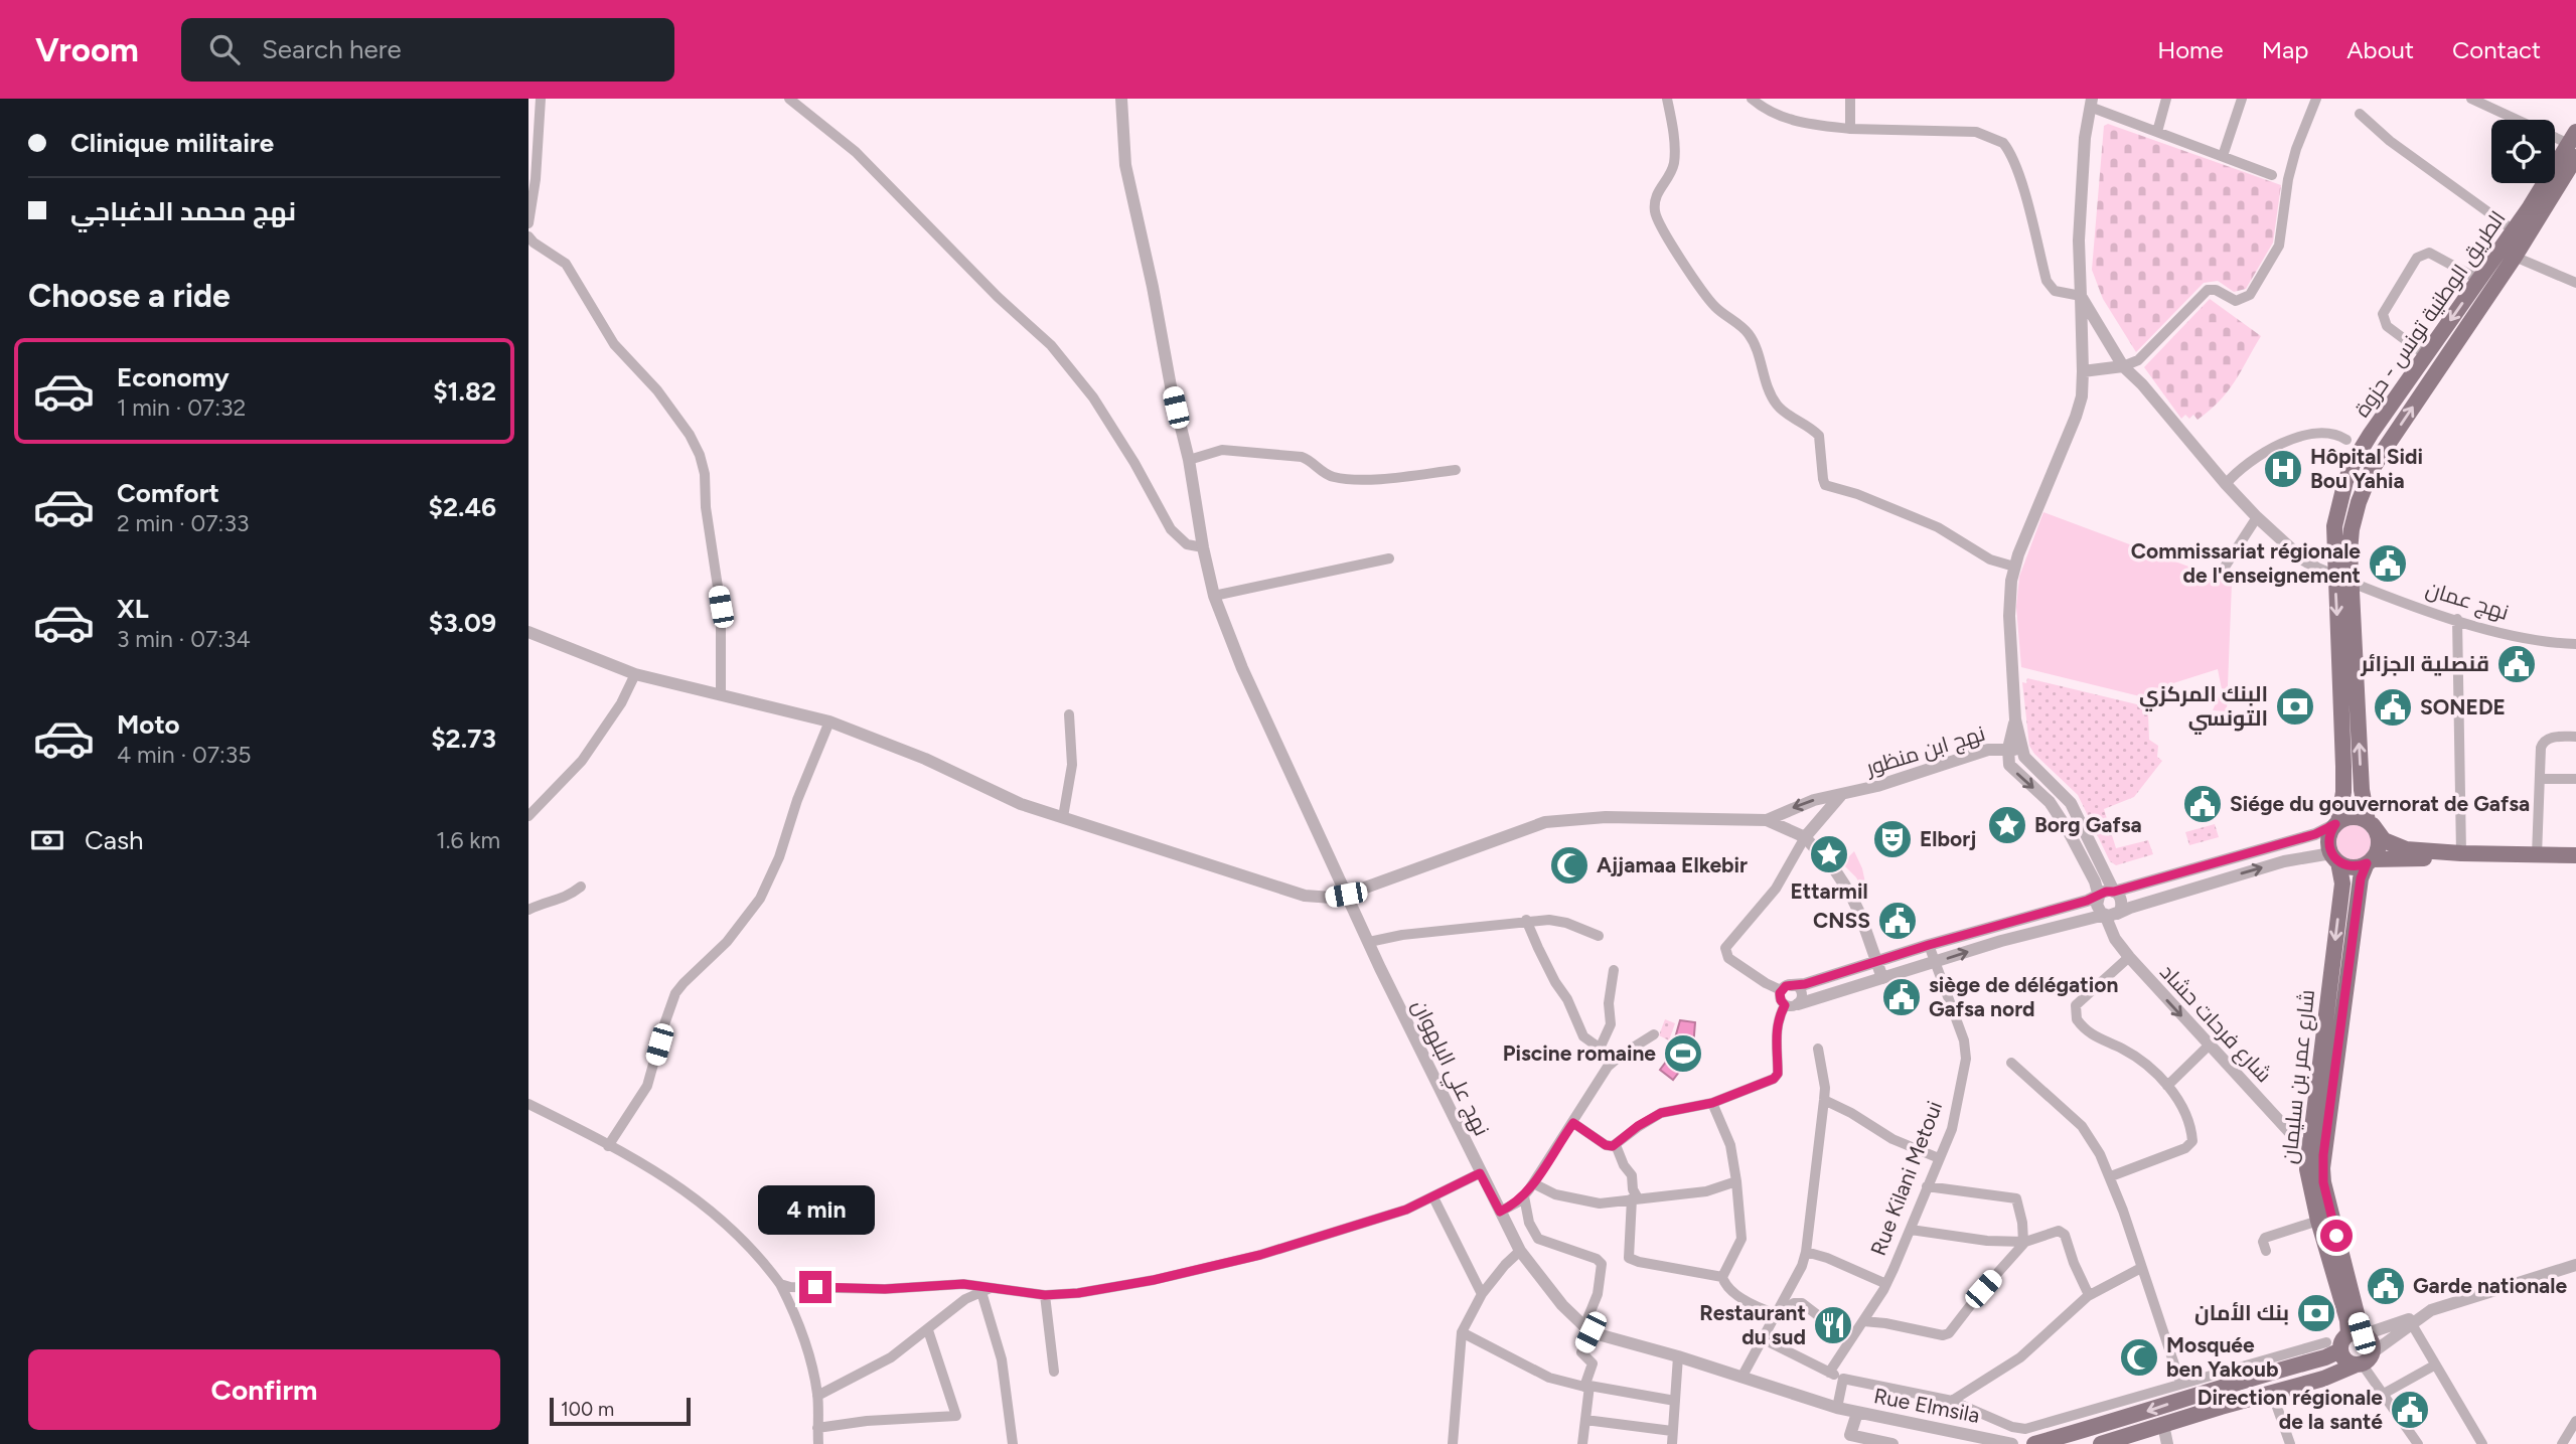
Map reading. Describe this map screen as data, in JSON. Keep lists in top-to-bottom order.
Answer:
{
  "streets": {
    "main road": ["الطريق الوطنية تونس - حزوة", "شارع عمر بن سليمان"],
    "street": [
      "نهج عمان",
      "نهج ابن منظور",
      "شارع فرحات حشاد",
      "نهج علي البلهوان",
      "Rue Kilani Metoui",
      "Rue Elmsila"
    ]
  },
  "crossings": [
    ["الطريق الوطنية تونس - حزوة", "نهج عمان"],
    ["الطريق الوطنية تونس - حزوة", "شارع عمر بن سليمان"],
    ["شارع فرحات حشاد", "شارع عمر بن سليمان"]
  ],
  "one_way": ["شارع فرحات حشاد"],
  "places": {
    "hospital": ["Hôpital Sidi Bou Yahia"],
    "public building": [
      "Commissariat régionale de l'enseignement",
      "قنصلية الجزائر",
      "SONEDE",
      "Siége du gouvernorat de Gafsa",
      "CNSS",
      "siège de délégation Gafsa nord",
      "Garde nationale",
      "Direction régionale de la santé"
    ],
    "bank": ["البنك المركزي التونسي", "بنك الأمان"],
    "place": ["Borg Gafsa", "Ettarmil"],
    "theatre": ["Elborj"],
    "mosque": ["Ajjamaa Elkebir", "Mosquée ben Yakoub"],
    "sports": ["Piscine romaine"],
    "restaurant": ["Restaurant du sud"]
  },
  "scale_bar": "100 m",
  "page": {
    "header": "Vroom",
    "search": "Search here",
    "nav": [
      "Home",
      "Map",
      "About",
      "Contact"
    ],
    "banner": ["Clinique militaire", "نهج محمد الدغباجي"],
    "heading": "Choose a ride",
    "list": [
      {
        "name": "Economy",
        "note": "1 min · 07:32",
        "value": "$1.82"
      },
      {
        "name": "Comfort",
        "note": "2 min · 07:33",
        "value": "$2.46"
      },
      {
        "name": "XL",
        "note": "3 min · 07:34",
        "value": "$3.09"
      },
      {
        "name": "Moto",
        "note": "4 min · 07:35",
        "value": "$2.73"
      }
    ],
    "pay": ["Cash", "1.6 km"],
    "bubble": "4 min",
    "buttons": "Confirm",
    "scale": "100 m"
  }
}
